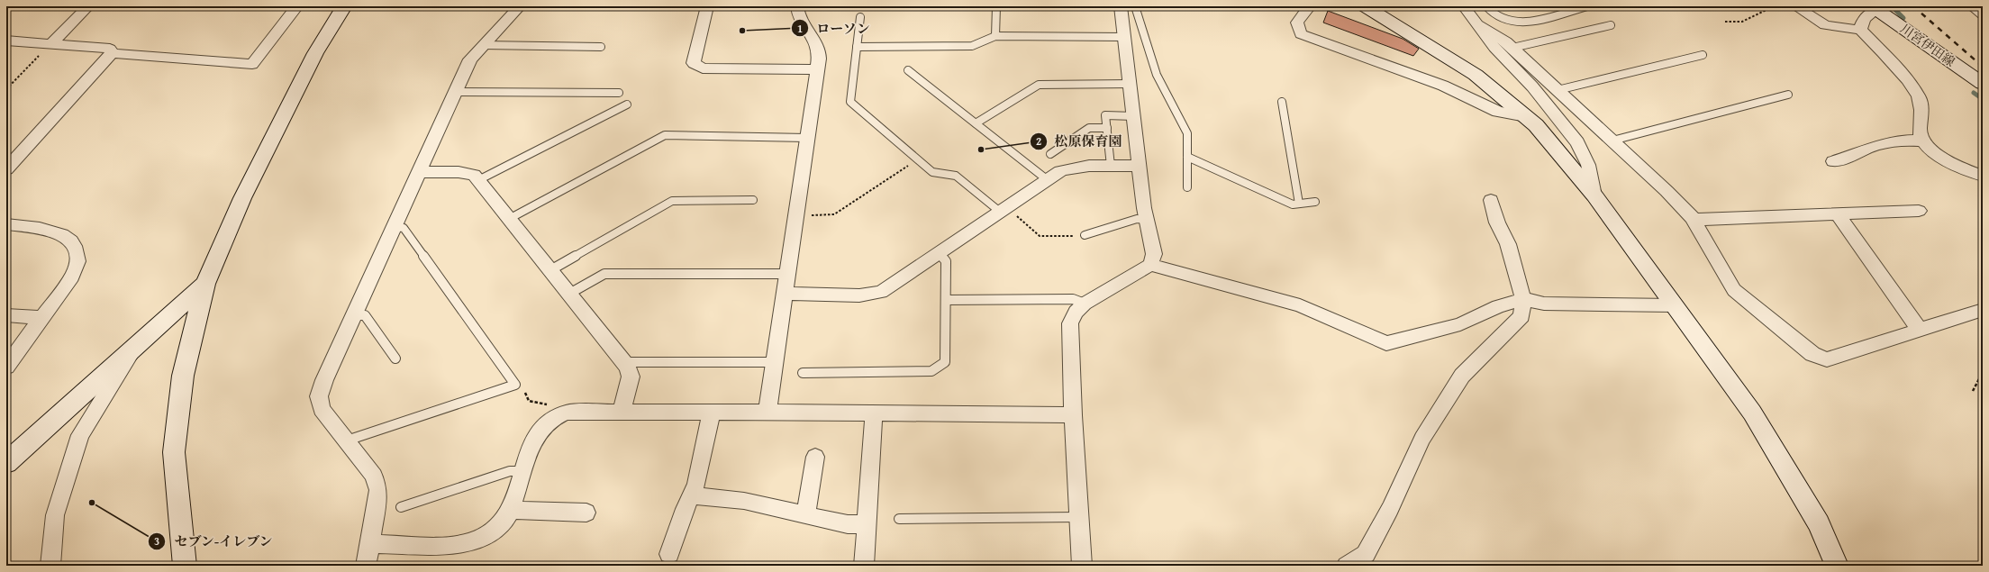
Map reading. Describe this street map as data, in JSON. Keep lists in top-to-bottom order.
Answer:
{
  "streets": {
    "street": ["川宮伊田線"]
  },
  "places": ["ローソン", "松原保育園", "セブン-イレブン"]
}
